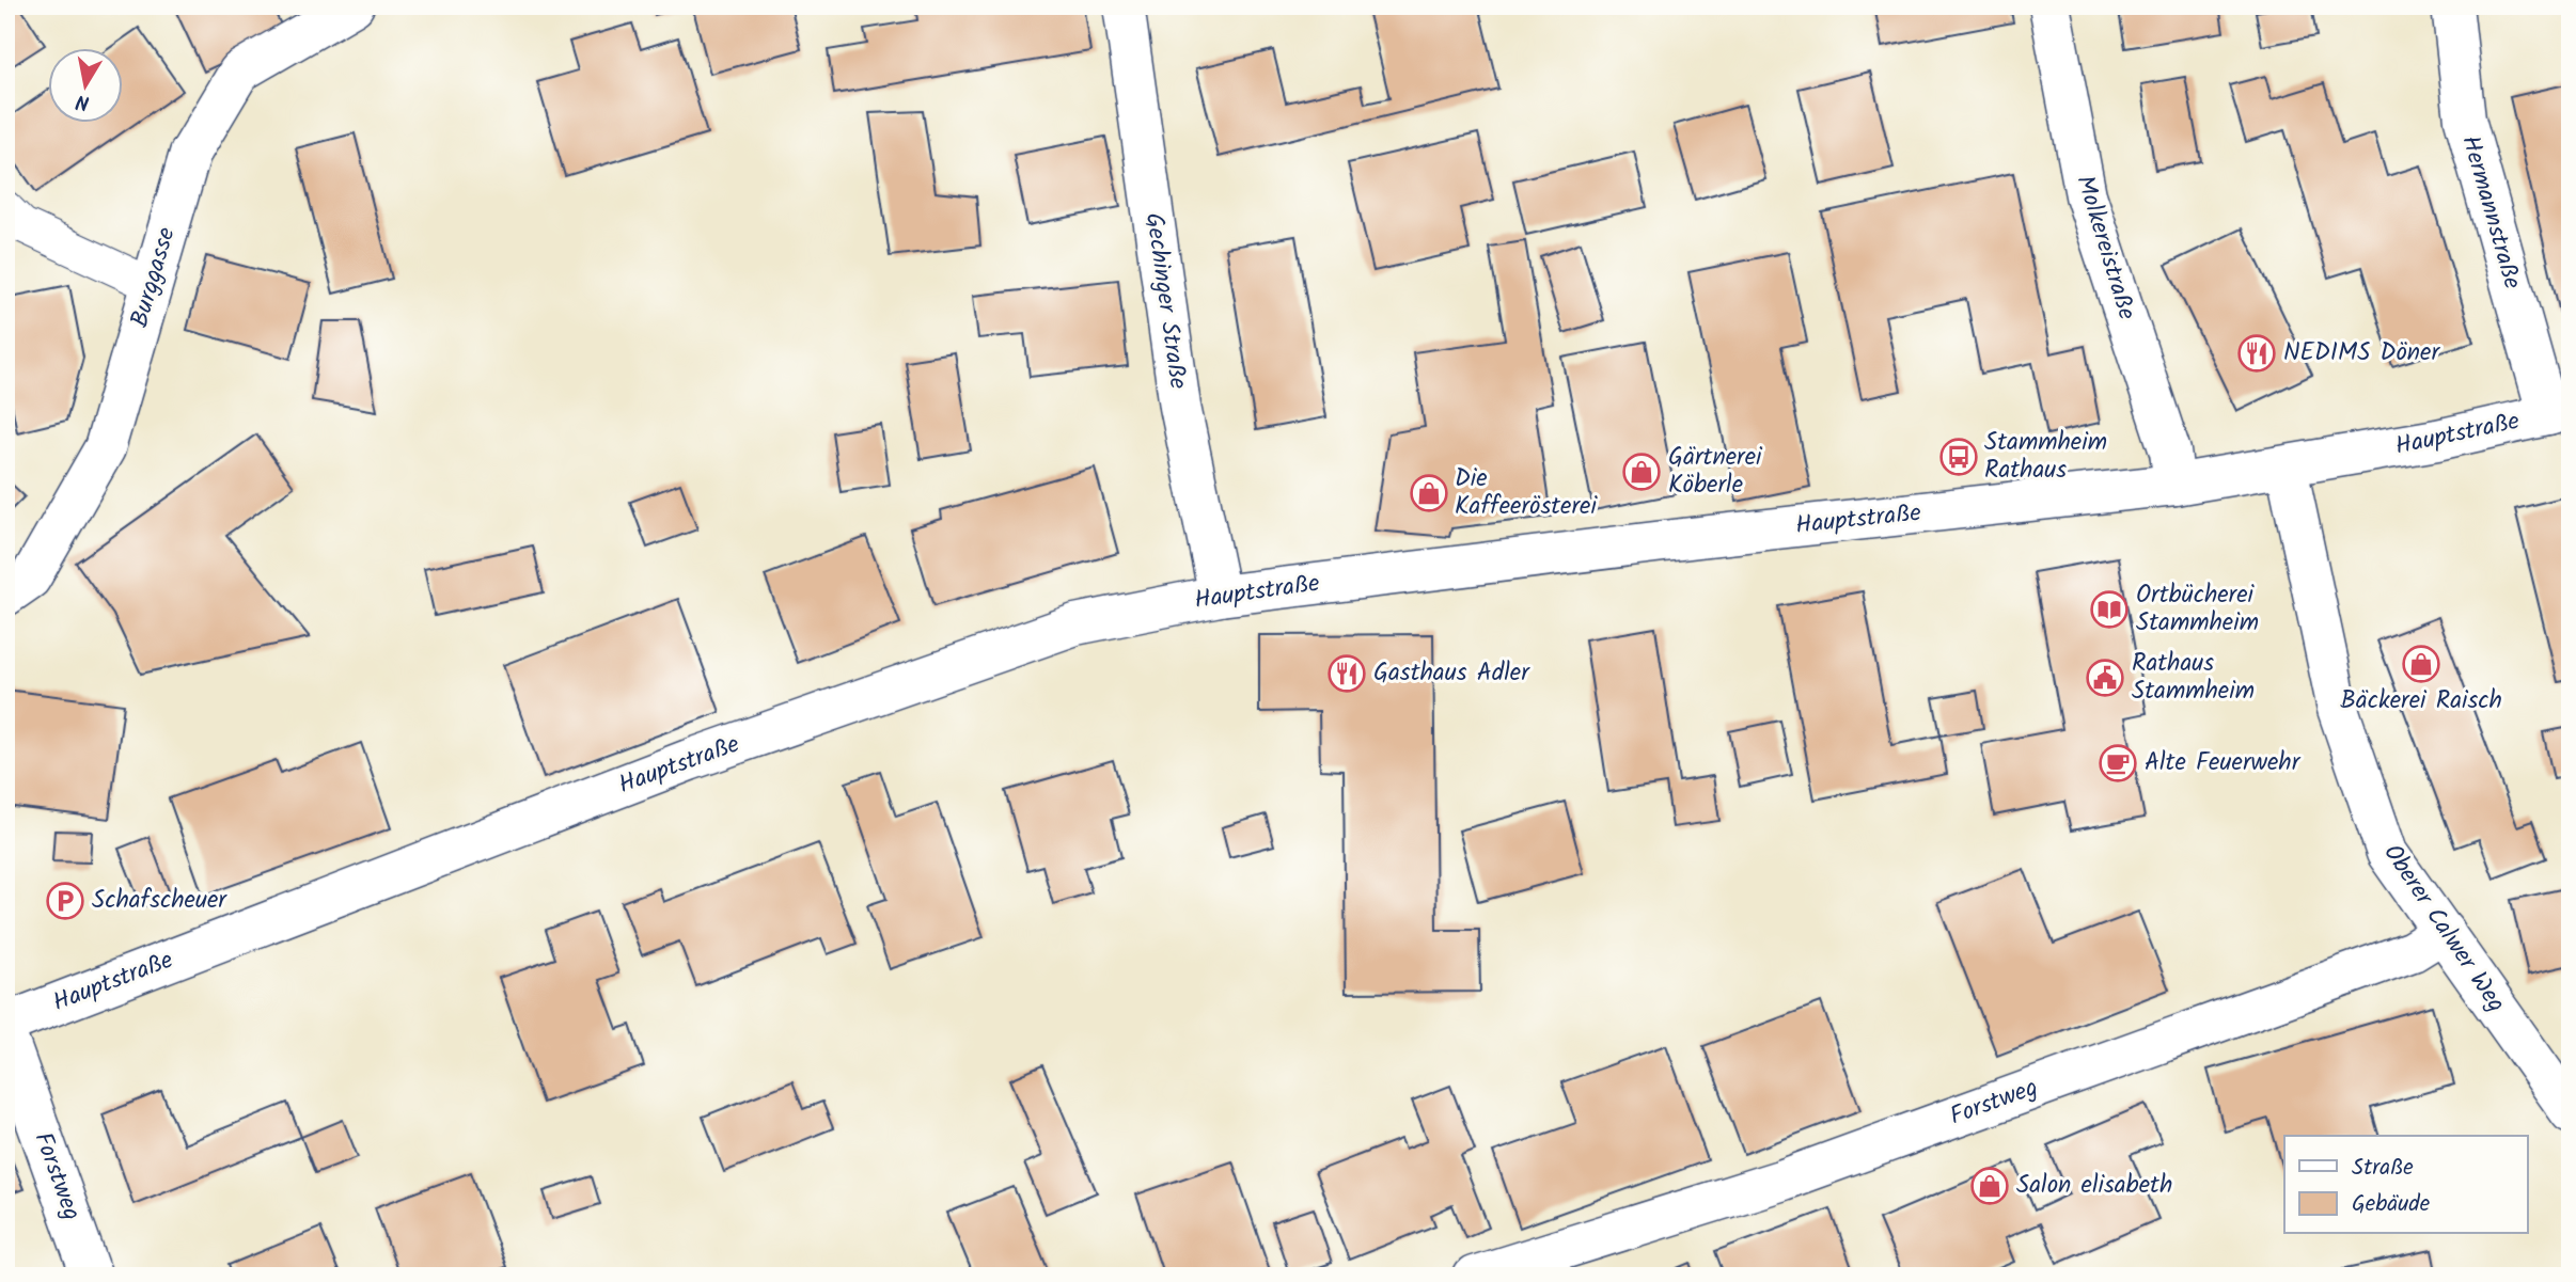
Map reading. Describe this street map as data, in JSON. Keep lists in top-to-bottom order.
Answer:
{
  "streets": {
    "street": [
      "Hermannstraße",
      "Molkereistraße",
      "Burggasse",
      "Gechinger Straße",
      "Hauptstraße",
      "Oberer Calwer Weg",
      "Forstweg"
    ]
  },
  "crossings": [
    ["Hermannstraße", "Hauptstraße"],
    ["Molkereistraße", "Hauptstraße"],
    ["Gechinger Straße", "Hauptstraße"],
    ["Hauptstraße", "Oberer Calwer Weg"],
    ["Oberer Calwer Weg", "Forstweg"]
  ],
  "places": {
    "restaurant": ["NEDIMS Döner", "Gasthaus Adler"],
    "bus stop": ["Stammheim Rathaus"],
    "shop": [
      "Gärtnerei Köberle",
      "Die Kaffeerösterei",
      "Bäckerei Raisch",
      "Salon elisabeth"
    ],
    "library": ["Ortbücherei Stammheim"],
    "public building": ["Rathaus Stammheim"],
    "cafe": ["Alte Feuerwehr"],
    "parking": ["Schafscheuer"]
  },
  "legend": ["Straße", "Gebäude"],
  "north": "bottom"
}
